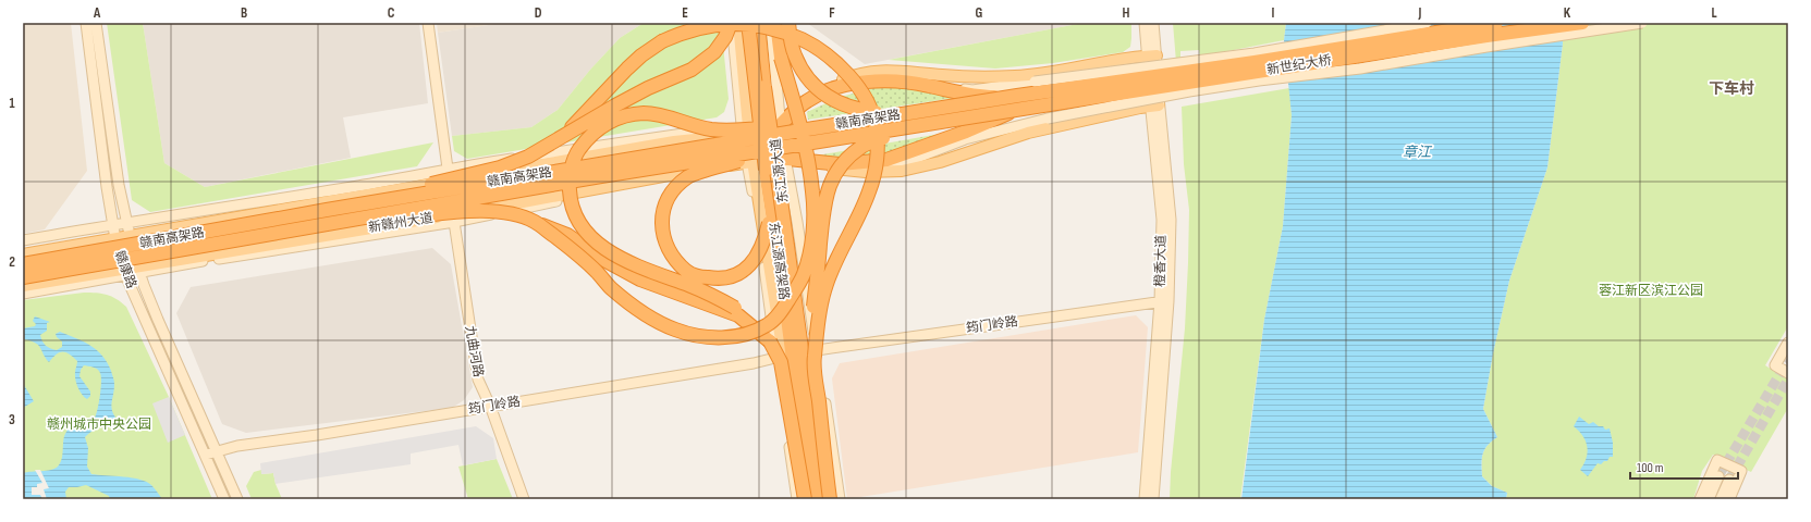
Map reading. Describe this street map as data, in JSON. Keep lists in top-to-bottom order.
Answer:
{
  "streets": {
    "highway": ["新世纪大桥", "赣南高架路", "东江源高架路"],
    "main road": ["东江源大道", "新赣州大道"],
    "street": [
      "橙香大道",
      "赣康路",
      "筠门岭路",
      "九曲河路"
    ]
  },
  "crossings": [
    ["新世纪大桥", "赣南高架路"],
    ["东江源大道", "新赣州大道"],
    ["东江源大道", "筠门岭路"],
    ["新赣州大道", "赣康路"],
    ["橙香大道", "筠门岭路"],
    ["赣康路", "筠门岭路"],
    ["筠门岭路", "九曲河路"]
  ],
  "districts": ["下车村"],
  "water": ["章江"],
  "parks": ["蓉江新区滨江公园", "赣州城市中央公园"],
  "scale_bar": "100 m",
  "grid": {
    "columns": [
      "A",
      "B",
      "C",
      "D",
      "E",
      "F",
      "G",
      "H",
      "I",
      "J",
      "K",
      "L"
    ],
    "rows": ["1", "2", "3"]
  }
}
